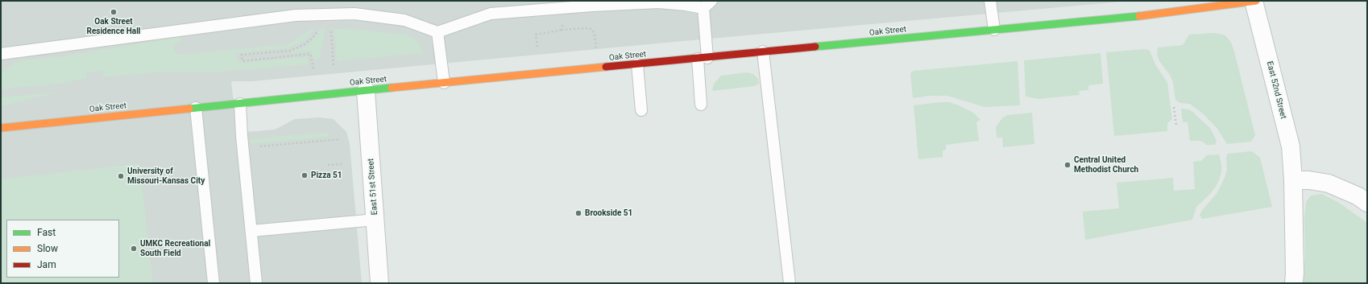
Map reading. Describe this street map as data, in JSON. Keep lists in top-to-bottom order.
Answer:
{
  "streets": {
    "street": ["Oak Street", "East 52nd Street", "East 51st Street"]
  },
  "crossings": [
    ["Oak Street", "East 52nd Street"],
    ["Oak Street", "East 51st Street"]
  ],
  "places": [
    "Oak Street Residence Hall",
    "Central United Methodist Church",
    "Pizza 51",
    "University of Missouri-Kansas City",
    "Brookside 51",
    "UMKC Recreational South Field"
  ],
  "legend": ["Fast", "Slow", "Jam"]
}
